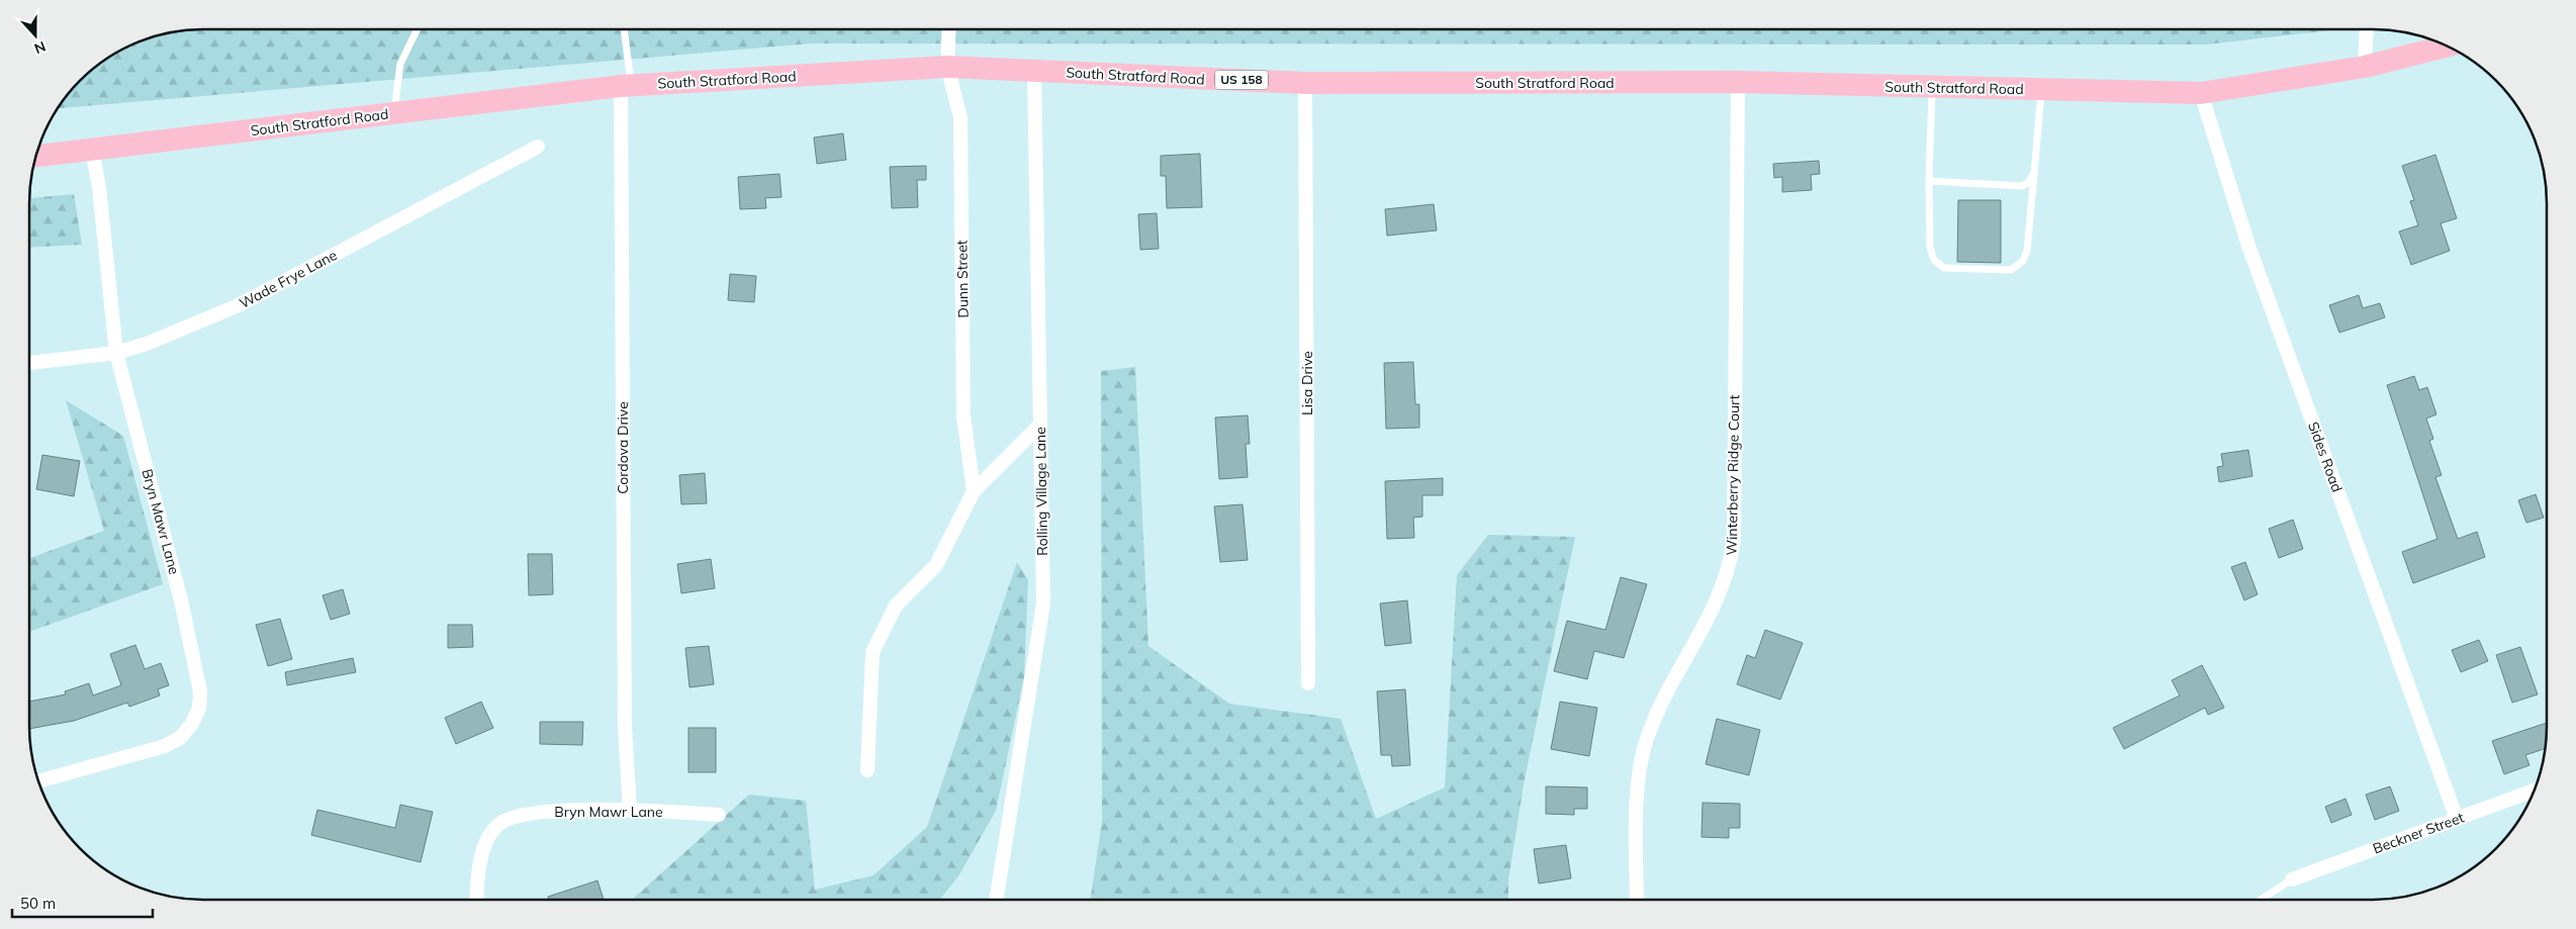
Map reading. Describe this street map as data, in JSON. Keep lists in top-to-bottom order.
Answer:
{
  "streets": {
    "main road": ["South Stratford Road", "US 158"],
    "street": [
      "Wade Frye Lane",
      "Dunn Street",
      "Lisa Drive",
      "Cordova Drive",
      "Sides Road",
      "Winterberry Ridge Court",
      "Rolling Village Lane",
      "Bryn Mawr Lane",
      "Beckner Street"
    ]
  },
  "crossings": [
    ["South Stratford Road", "Dunn Street"],
    ["South Stratford Road", "Lisa Drive"],
    ["South Stratford Road", "Cordova Drive"],
    ["South Stratford Road", "Sides Road"],
    ["South Stratford Road", "Winterberry Ridge Court"],
    ["South Stratford Road", "Rolling Village Lane"],
    ["South Stratford Road", "Bryn Mawr Lane"],
    ["Wade Frye Lane", "Bryn Mawr Lane"],
    ["Cordova Drive", "Bryn Mawr Lane"],
    ["Sides Road", "Beckner Street"]
  ],
  "scale_bar": "50 m",
  "north": "bottom"
}
